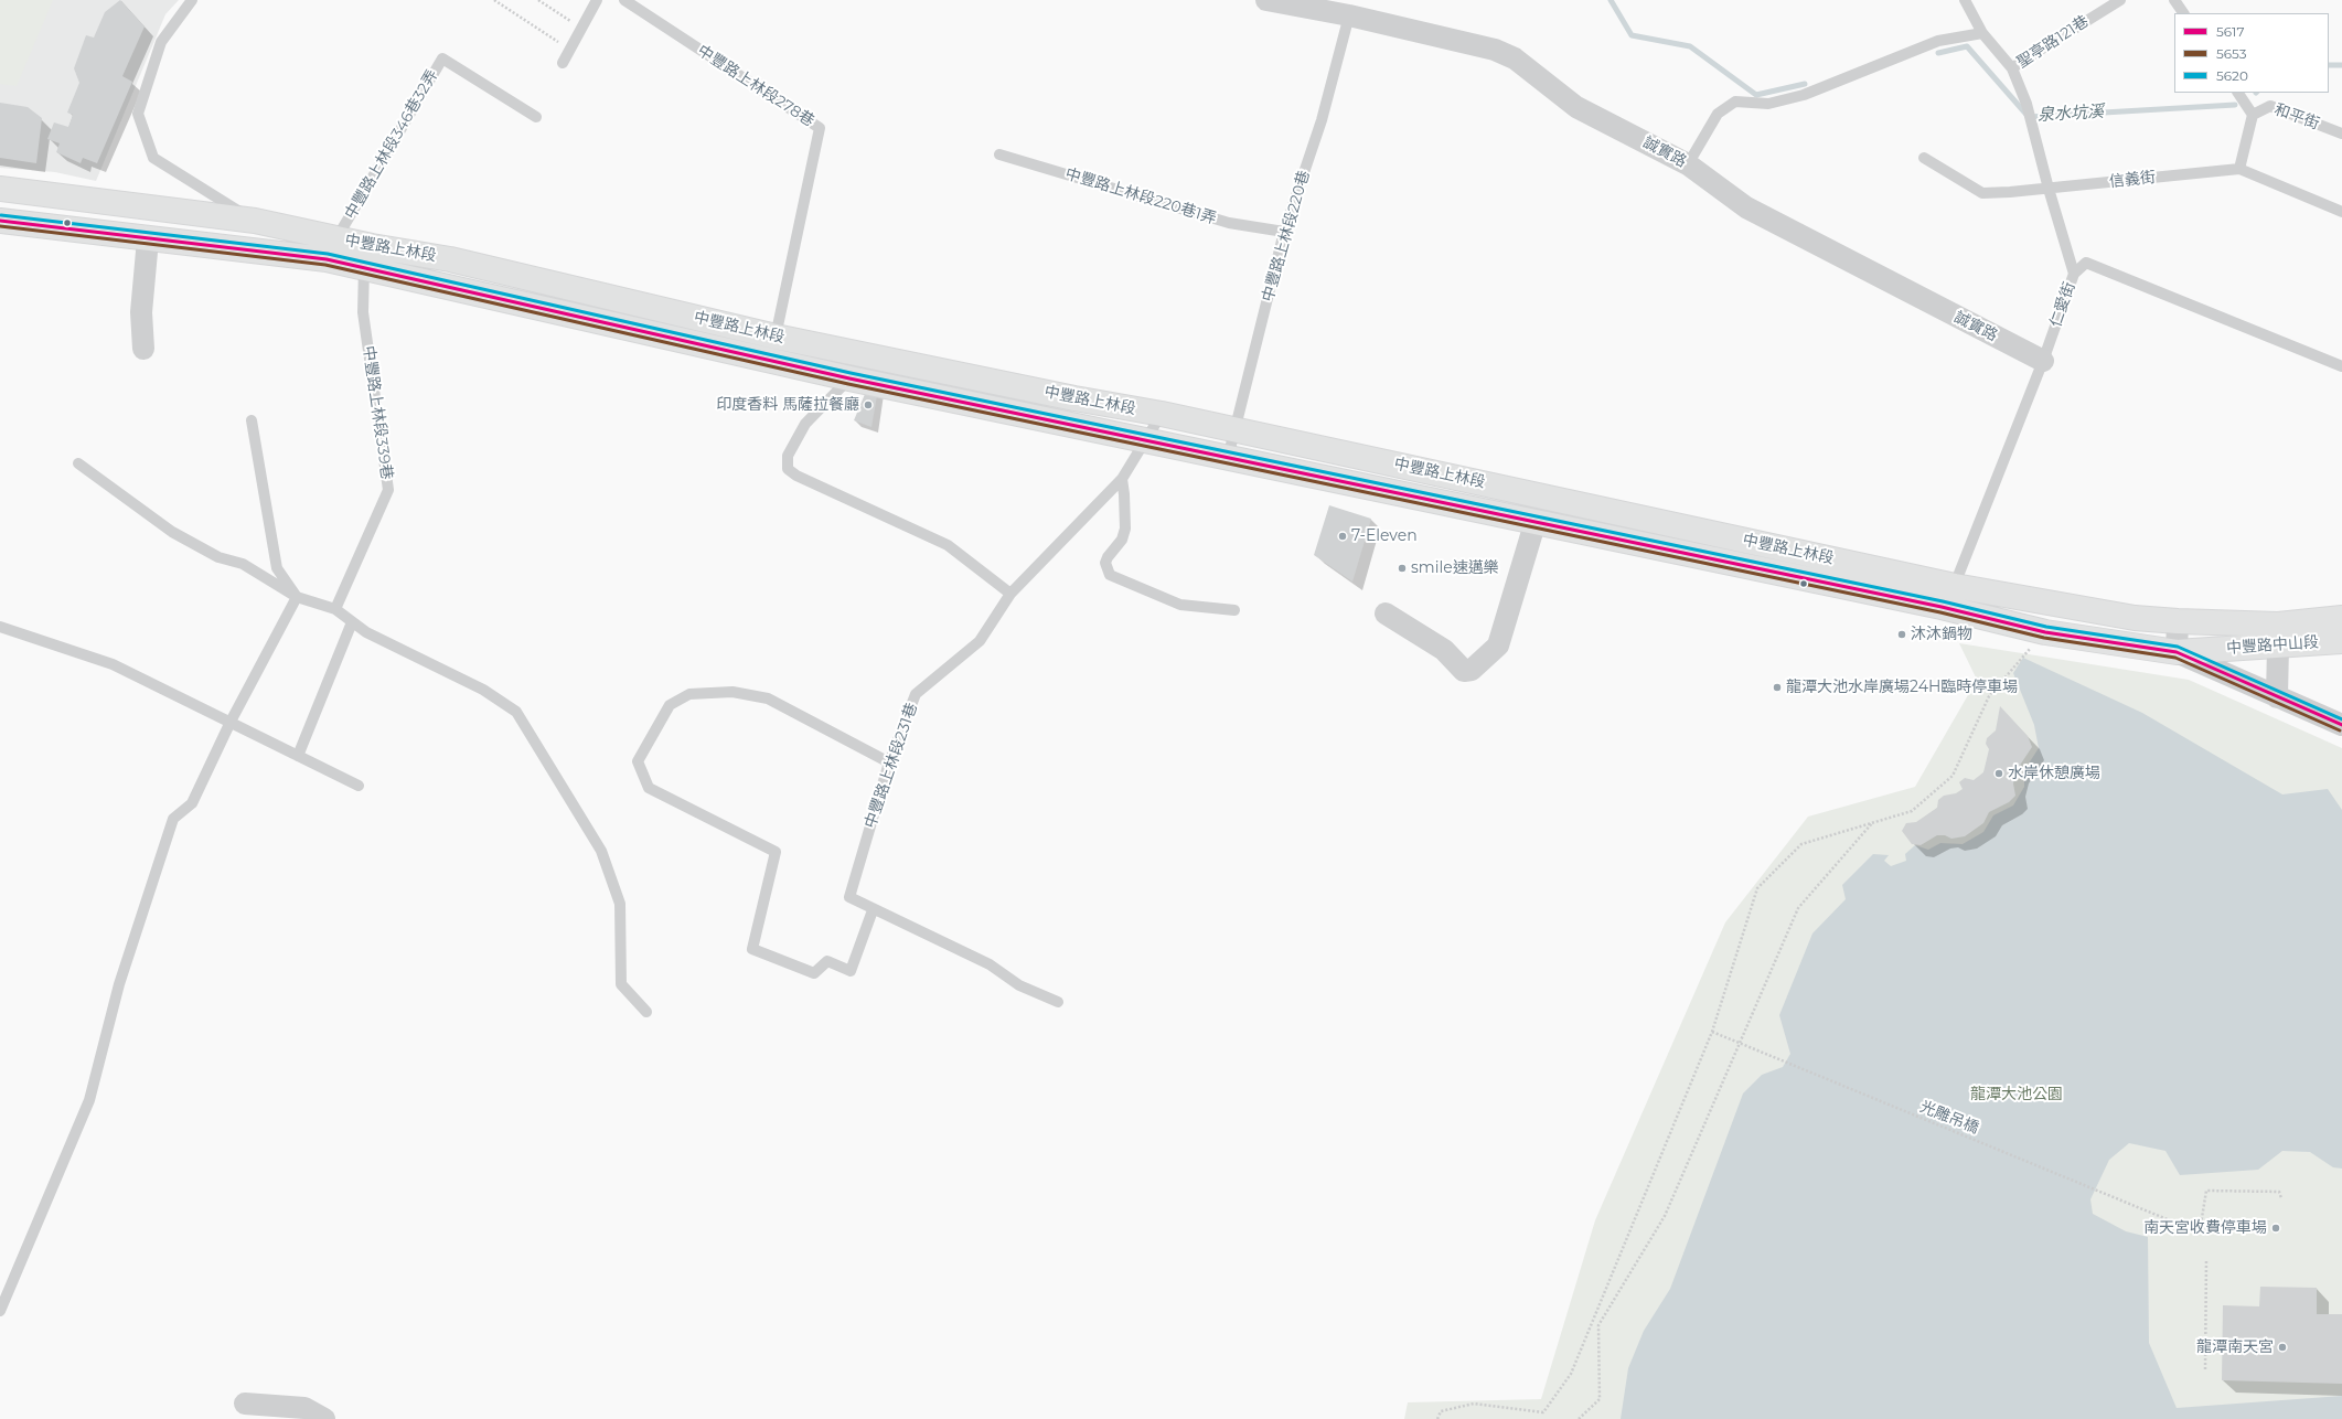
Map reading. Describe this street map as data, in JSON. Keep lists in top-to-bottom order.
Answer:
{
  "streets": {
    "main road": ["中豐路上林段", "中豐路中山段"],
    "street": ["誠實路"],
    "lane": [
      "聖亭路121巷",
      "中豐路上林段278巷",
      "和平街",
      "中豐路上林段346巷32弄",
      "信義街",
      "中豐路上林段220巷1弄",
      "中豐路上林段220巷",
      "仁愛街",
      "中豐路上林段339巷",
      "中豐路上林段231巷"
    ],
    "path": ["光雕吊橋"]
  },
  "crossings": [
    ["中豐路上林段278巷", "中豐路上林段"],
    ["中豐路上林段346巷32弄", "中豐路上林段"],
    ["誠實路", "中豐路上林段220巷"],
    ["誠實路", "仁愛街"],
    ["中豐路上林段220巷1弄", "中豐路上林段220巷"],
    ["中豐路上林段220巷", "中豐路上林段"],
    ["中豐路上林段", "仁愛街"],
    ["中豐路上林段", "中豐路上林段339巷"],
    ["中豐路上林段", "中豐路中山段"],
    ["中豐路上林段", "中豐路上林段231巷"]
  ],
  "water": ["泉水坑溪"],
  "parks": ["龍潭大池公園"],
  "places": [
    "印度香料 馬薩拉餐廳",
    "7-Eleven",
    "smile速邁樂",
    "沐沐鍋物",
    "龍潭大池水岸廣場24H臨時停車場",
    "水岸休憩廣場",
    "南天宮收費停車場",
    "龍潭南天宮"
  ],
  "lines": ["transit line 5620", "transit line 5617", "transit line 5653"],
  "legend": ["5617", "5653", "5620"]
}
